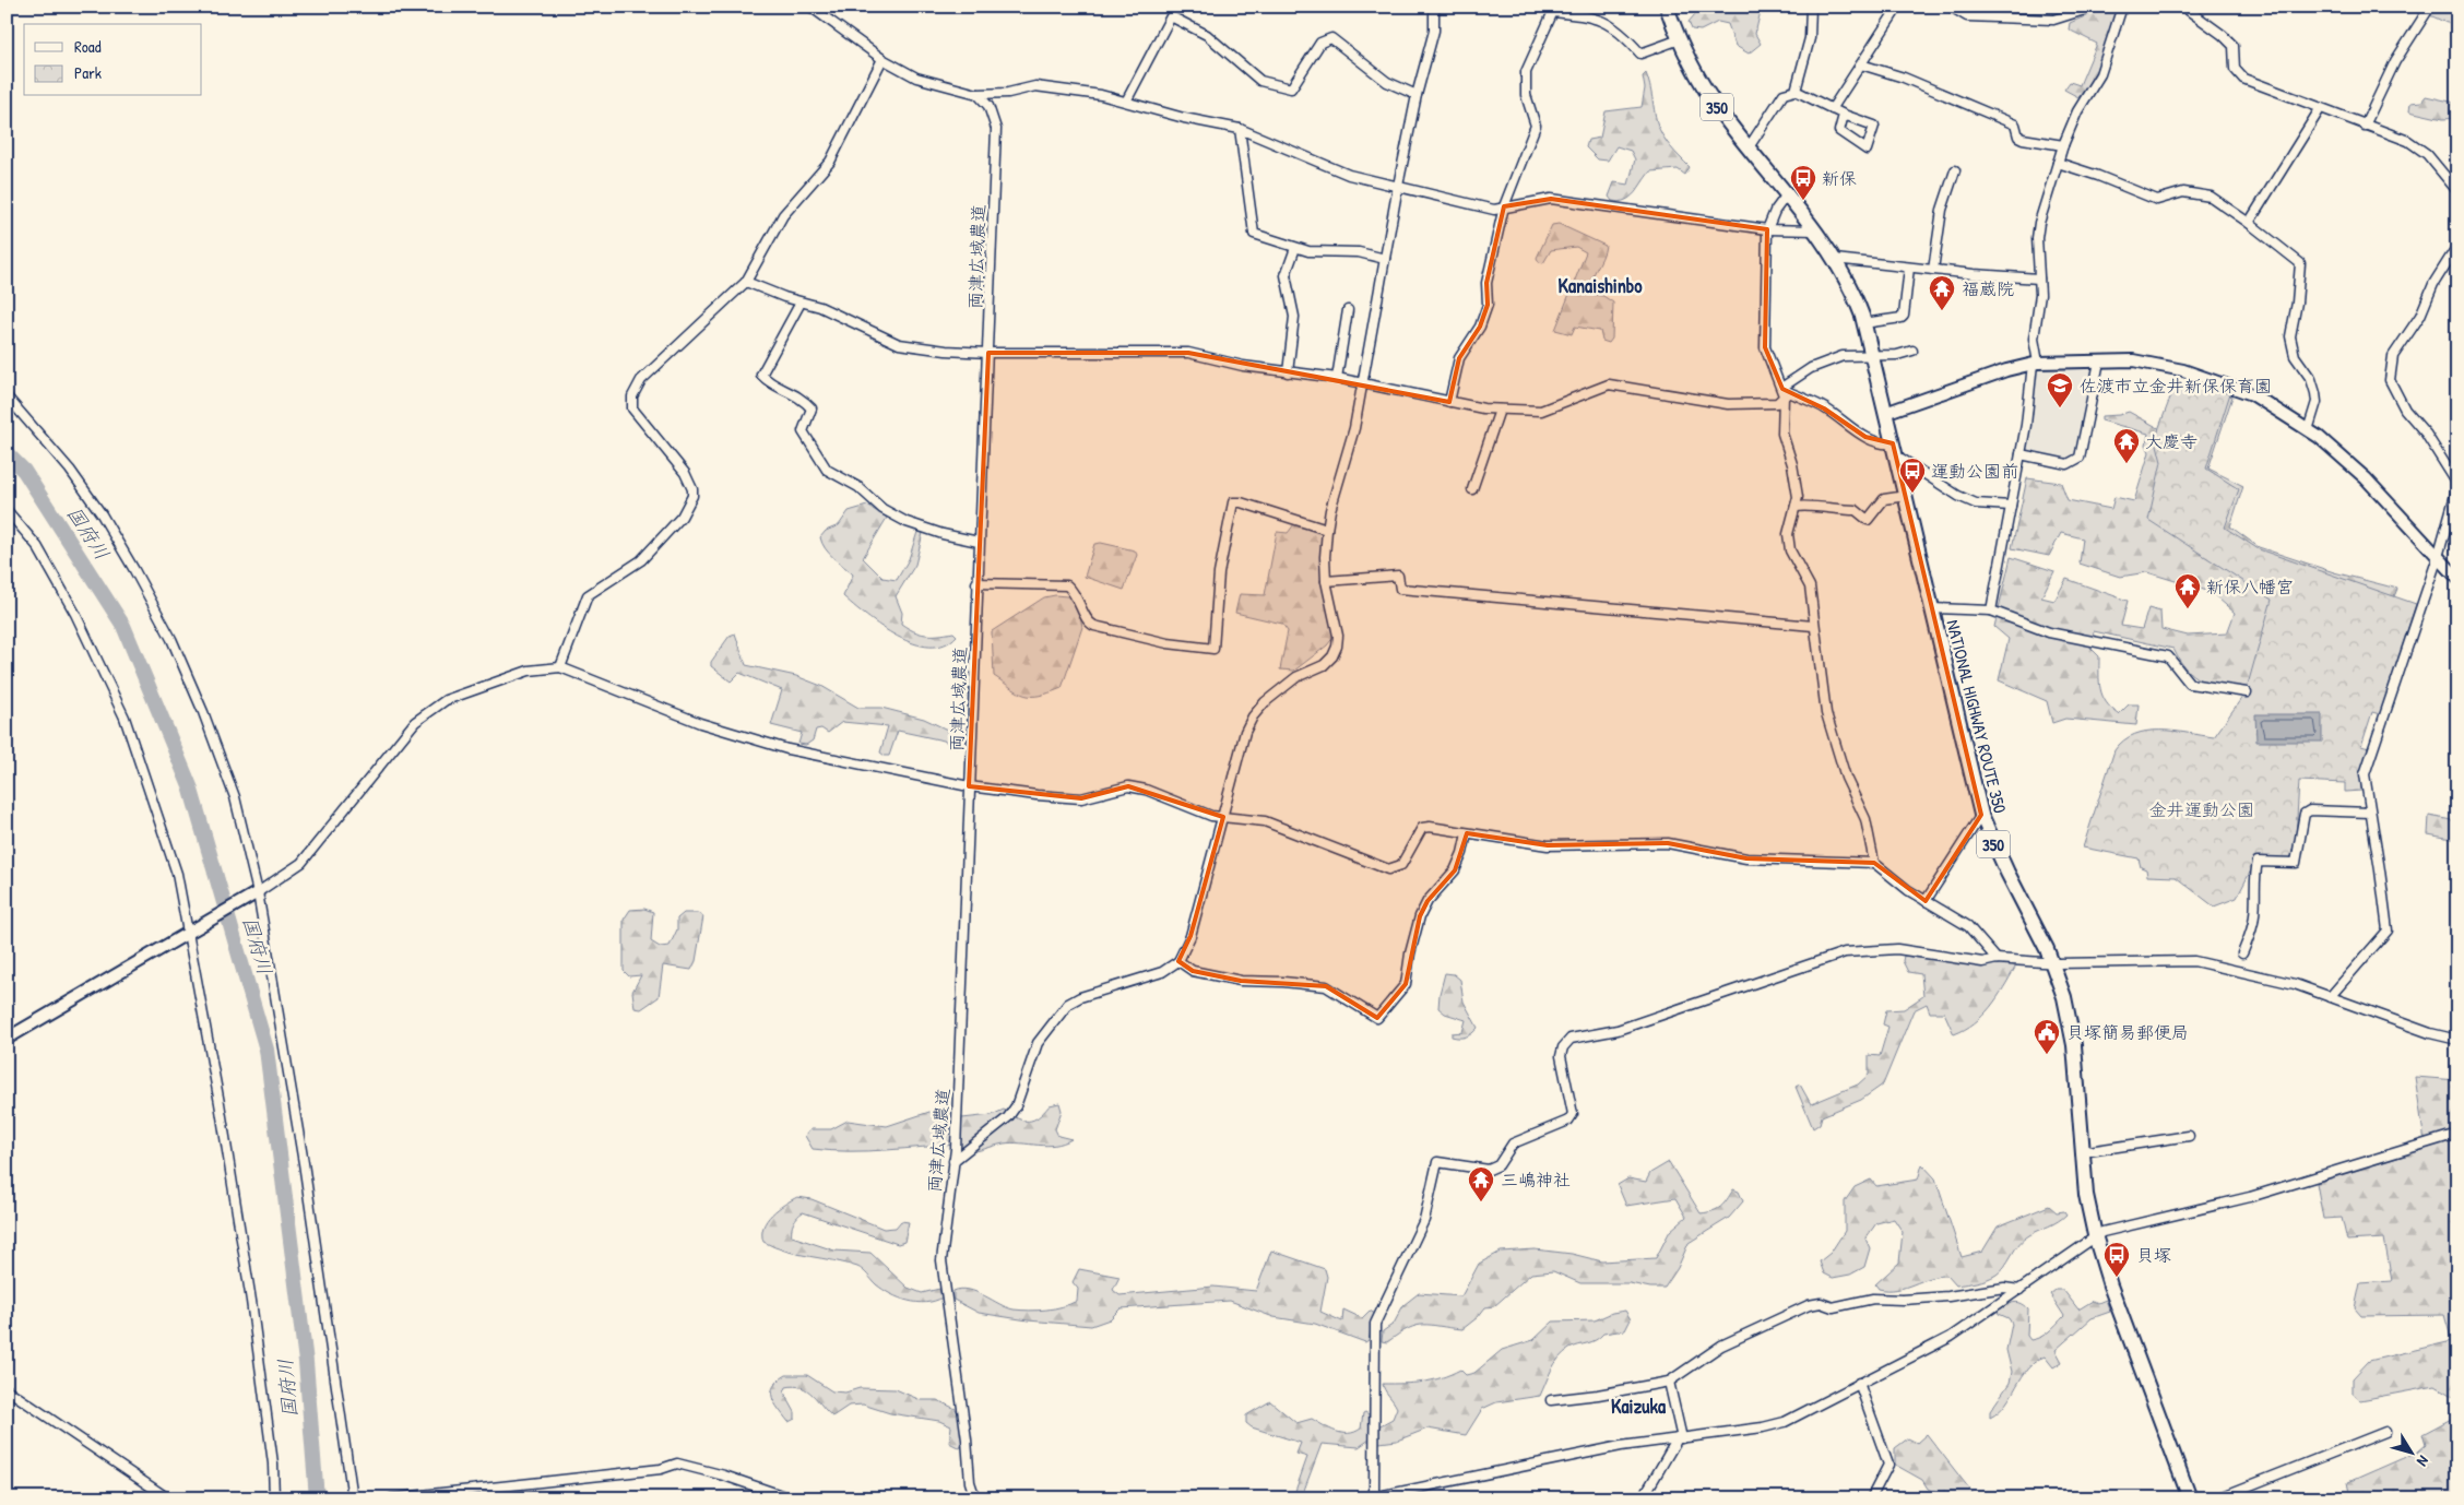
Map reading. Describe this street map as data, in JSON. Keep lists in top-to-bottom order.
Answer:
{
  "streets": {
    "highway": ["350", "NATIONAL HIGHWAY ROUTE 350"],
    "street": ["両津広域農道"]
  },
  "districts": ["Kanaishinbo", "Kaizuka"],
  "water": ["国府川"],
  "parks": ["金井運動公園"],
  "places": {
    "bus stop": ["新保", "運動公園前", "貝塚"],
    "temple": [
      "福蔵院",
      "大慶寺",
      "新保八幡宮",
      "三嶋神社"
    ],
    "school or university": ["佐渡市立金井新保保育園"],
    "public building": ["貝塚簡易郵便局"]
  },
  "legend": ["Road", "Park"],
  "north": "bottom right"
}
